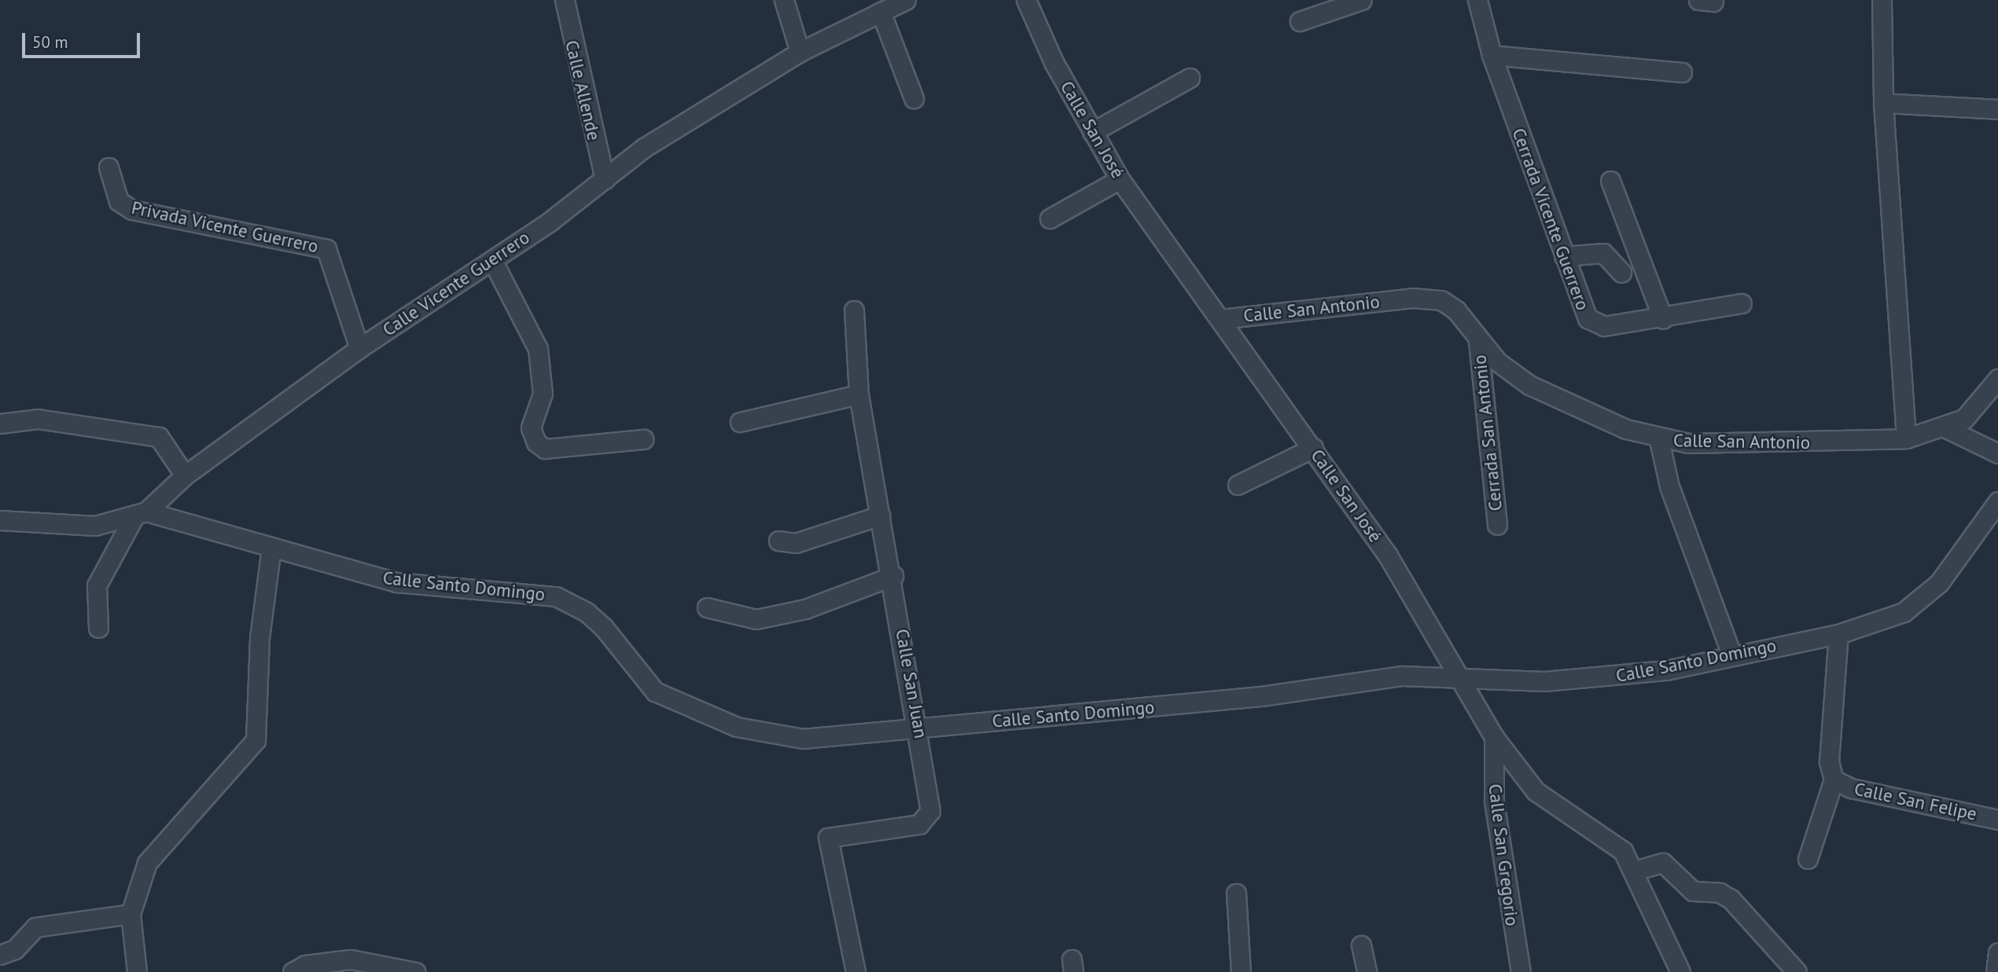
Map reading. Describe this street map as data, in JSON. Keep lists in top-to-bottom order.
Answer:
{
  "streets": {
    "street": [
      "Calle Allende",
      "Calle San José",
      "Cerrada Vicente Guerrero",
      "Privada Vicente Guerrero",
      "Calle Vicente Guerrero",
      "Calle San Antonio",
      "Cerrada San Antonio",
      "Calle Santo Domingo",
      "Calle San Juan",
      "Calle San Felipe",
      "Calle San Gregorio"
    ]
  },
  "crossings": [
    ["Calle Allende", "Calle Vicente Guerrero"],
    ["Calle San José", "Calle San Antonio"],
    ["Calle San José", "Calle Santo Domingo"],
    ["Calle San José", "Calle San Gregorio"],
    ["Privada Vicente Guerrero", "Calle Vicente Guerrero"],
    ["Calle Vicente Guerrero", "Calle Santo Domingo"],
    ["Calle San Antonio", "Cerrada San Antonio"],
    ["Calle Santo Domingo", "Calle San Juan"],
    ["Calle Santo Domingo", "Calle San Felipe"]
  ],
  "scale_bar": "50 m"
}
